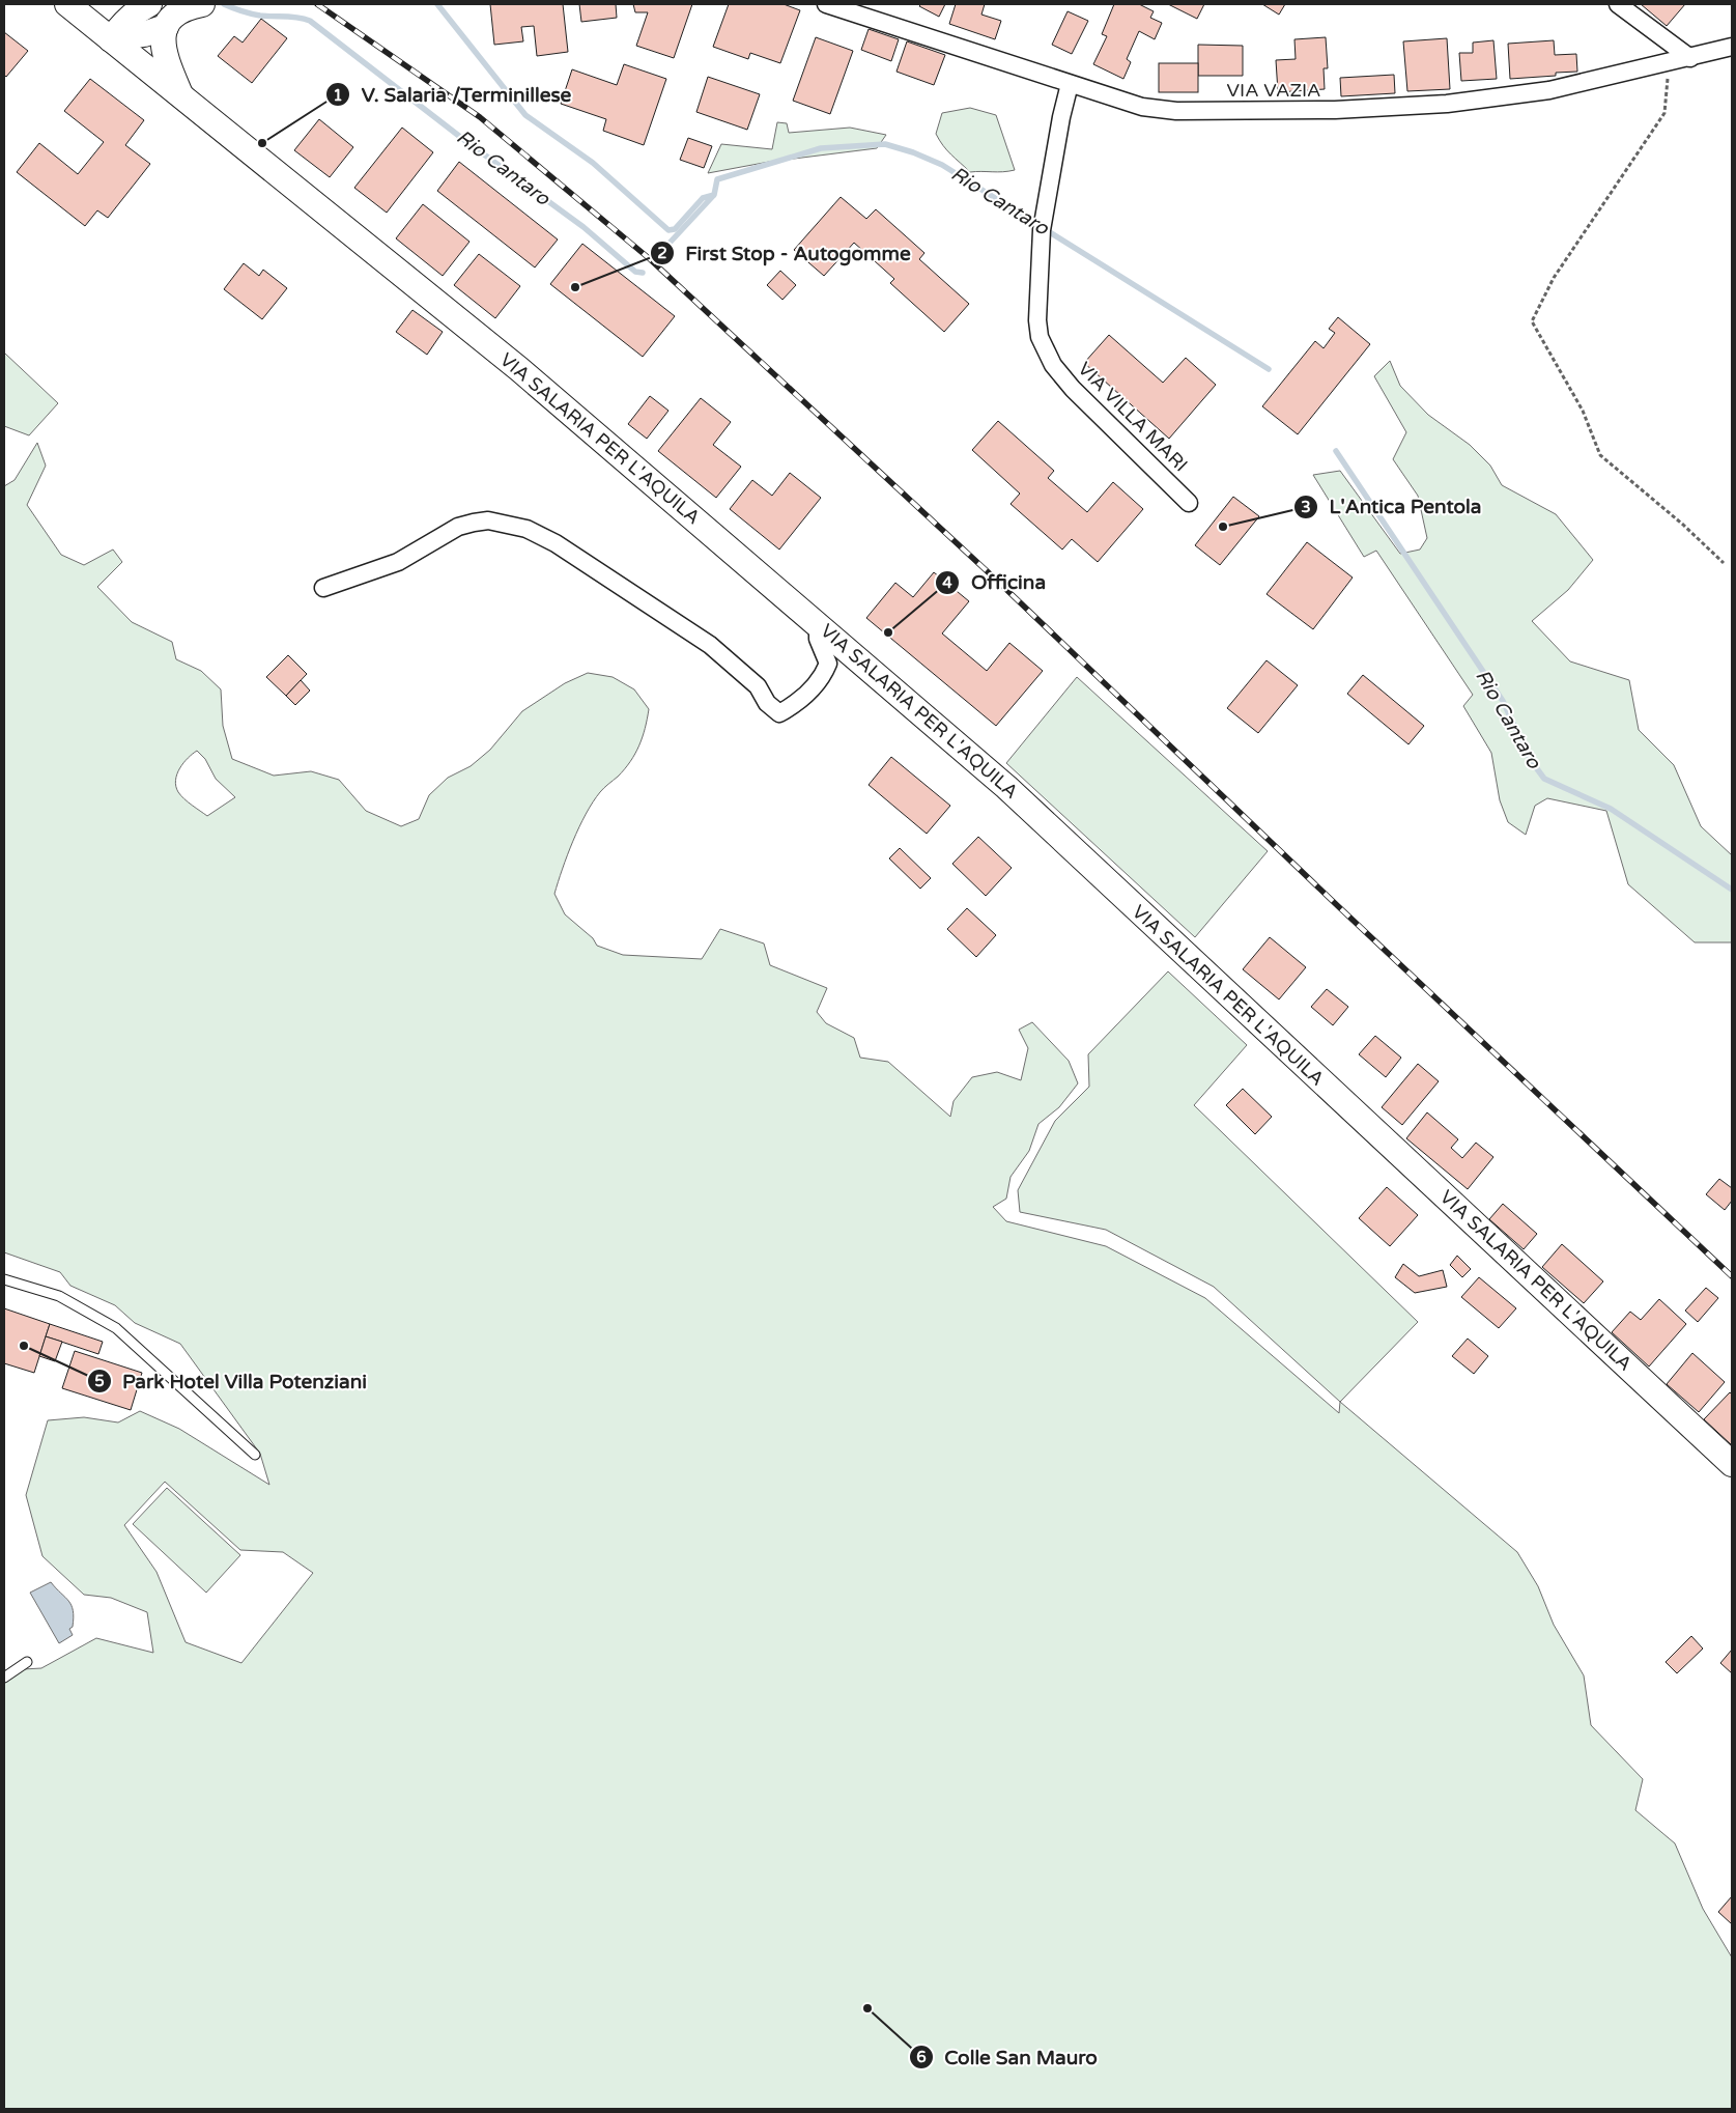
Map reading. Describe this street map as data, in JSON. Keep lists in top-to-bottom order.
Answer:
{
  "streets": {
    "main road": ["VIA SALARIA PER L'AQUILA"],
    "street": ["VIA VAZIA", "VIA VILLA MARI"]
  },
  "crossings": [
    ["VIA VAZIA", "VIA VILLA MARI"]
  ],
  "water": ["Rio Cantaro"],
  "places": [
    "V. Salaria /Terminillese",
    "First Stop - Autogomme",
    "L'Antica Pentola",
    "Officina",
    "Park Hotel Villa Potenziani",
    "Colle San Mauro"
  ]
}
